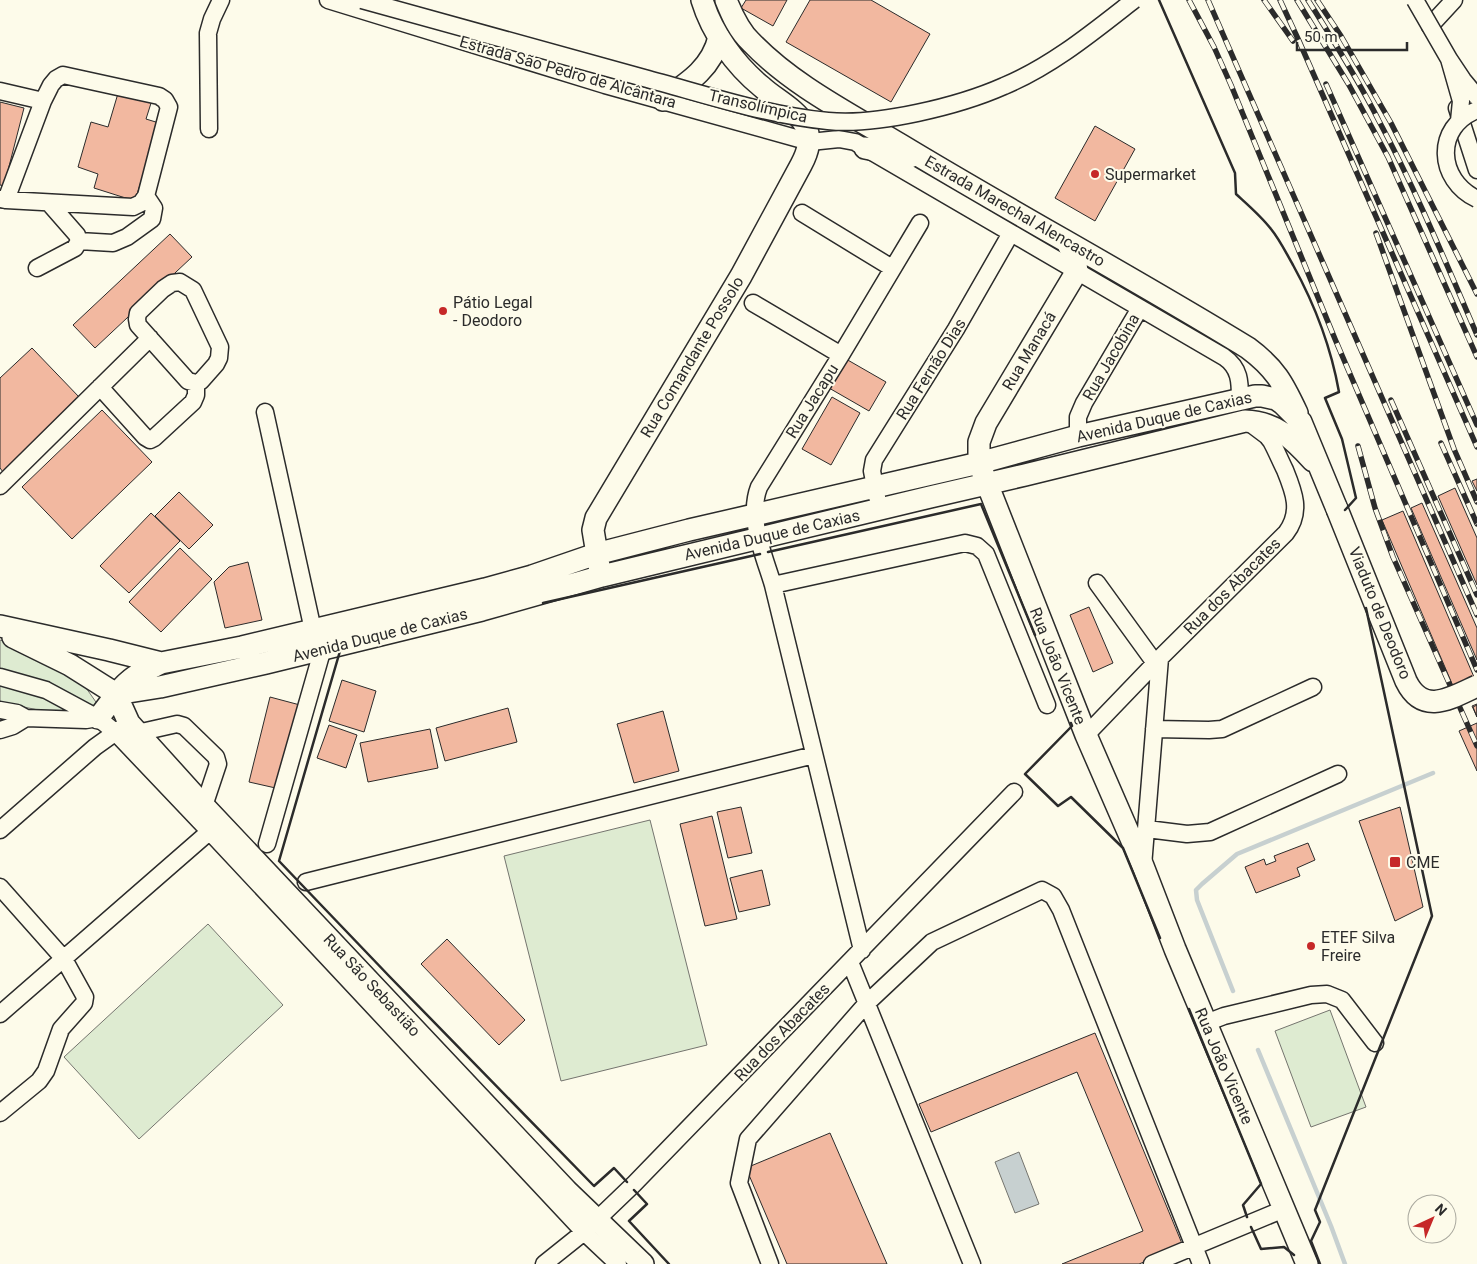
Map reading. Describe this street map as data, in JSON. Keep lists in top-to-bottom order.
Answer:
{
  "streets": {
    "main road": [
      "Estrada Marechal Alencastro",
      "Rua Manacá",
      "Rua Comandante Possolo",
      "Avenida Duque de Caxias",
      "Viaduto de Deodoro",
      "Rua João Vicente",
      "Rua São Sebastião"
    ],
    "street": [
      "Estrada São Pedro de Alcântara",
      "Transolímpica",
      "Rua Jacobina",
      "Rua Fernão Dias",
      "Rua Jacapu",
      "Rua dos Abacates"
    ]
  },
  "crossings": [
    ["Estrada São Pedro de Alcântara", "Estrada Marechal Alencastro"],
    ["Estrada São Pedro de Alcântara", "Rua Comandante Possolo"],
    ["Estrada Marechal Alencastro", "Rua Manacá"],
    ["Estrada Marechal Alencastro", "Rua Comandante Possolo"],
    ["Estrada Marechal Alencastro", "Rua Jacobina"],
    ["Estrada Marechal Alencastro", "Rua Fernão Dias"],
    ["Estrada Marechal Alencastro", "Avenida Duque de Caxias"],
    ["Rua Manacá", "Avenida Duque de Caxias"],
    ["Rua Manacá", "Rua João Vicente"],
    ["Rua Comandante Possolo", "Avenida Duque de Caxias"],
    ["Rua Jacobina", "Avenida Duque de Caxias"],
    ["Rua Fernão Dias", "Avenida Duque de Caxias"],
    ["Rua Jacapu", "Avenida Duque de Caxias"],
    ["Rua Jacapu", "Rua dos Abacates"],
    ["Avenida Duque de Caxias", "Rua dos Abacates"],
    ["Avenida Duque de Caxias", "Viaduto de Deodoro"],
    ["Avenida Duque de Caxias", "Rua João Vicente"],
    ["Avenida Duque de Caxias", "Rua São Sebastião"],
    ["Rua dos Abacates", "Rua João Vicente"],
    ["Rua dos Abacates", "Rua São Sebastião"]
  ],
  "places": {
    "other": ["Supermarket", "Pátio Legal - Deodoro", "ETEF Silva Freire"],
    "transit": ["CME"]
  },
  "scale_bar": "50 m",
  "north": "top right"
}
